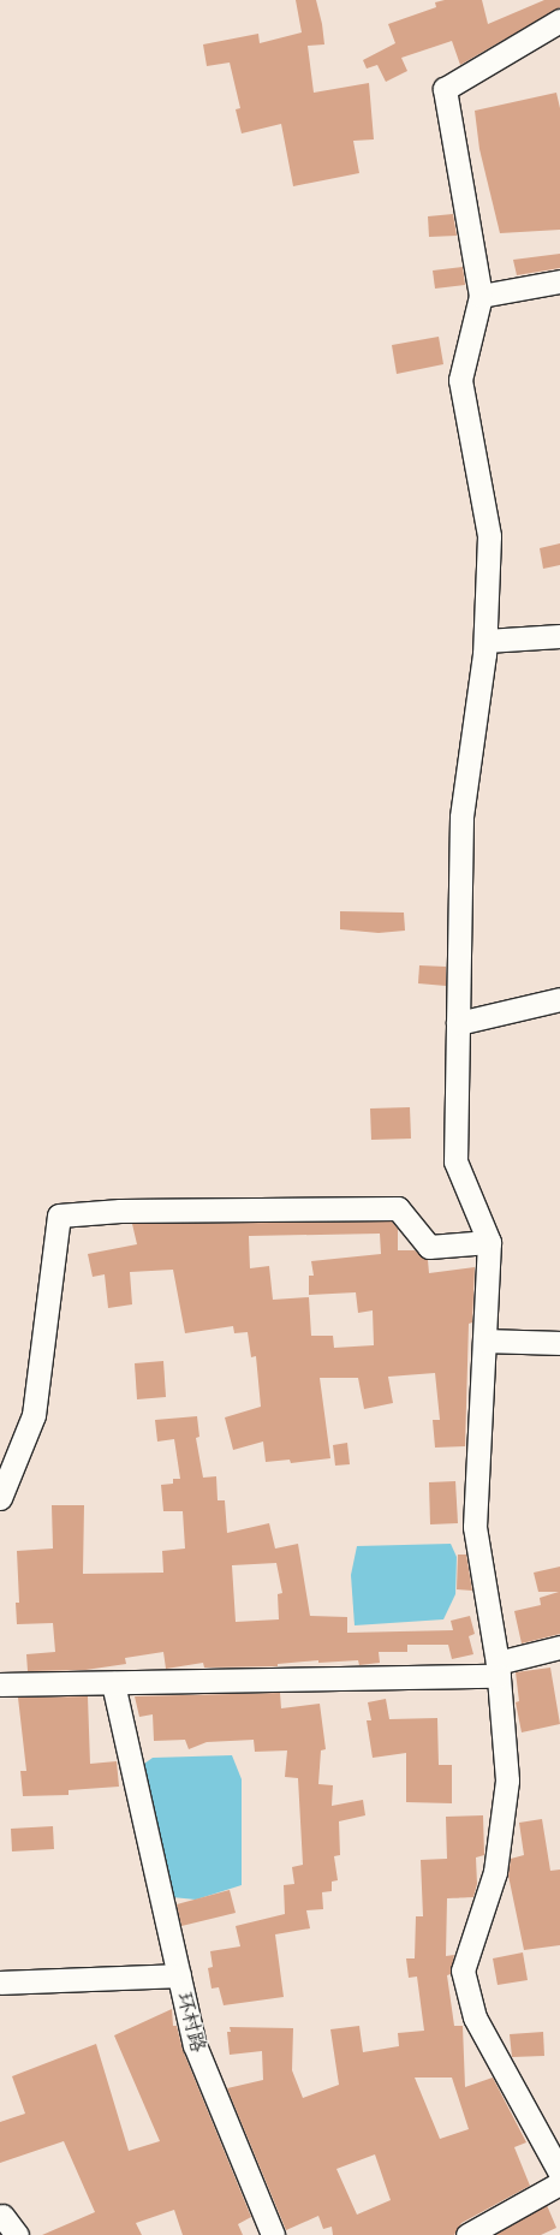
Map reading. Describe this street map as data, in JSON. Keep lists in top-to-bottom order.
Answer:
{
  "streets": {
    "street": ["环村路"]
  }
}
